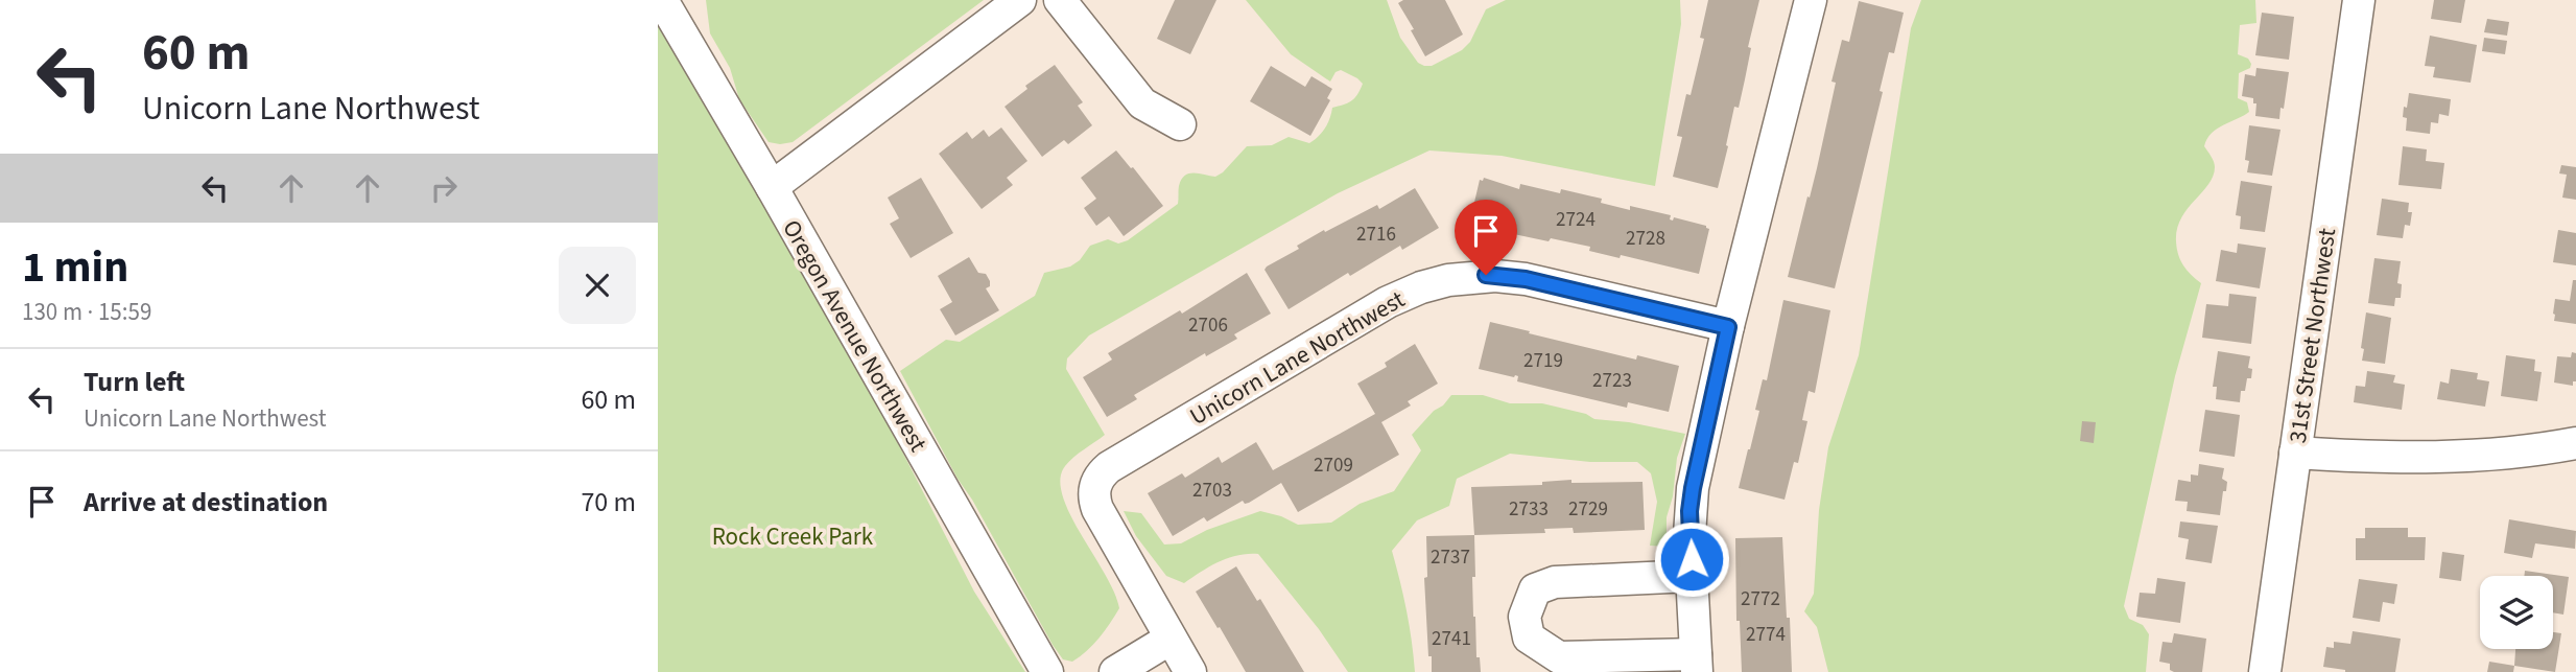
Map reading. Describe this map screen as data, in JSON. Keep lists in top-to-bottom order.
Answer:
{
  "streets": {
    "street": ["Oregon Avenue Northwest", "31st Street Northwest", "Unicorn Lane Northwest"]
  },
  "parks": ["Rock Creek Park"],
  "house_numbers": [
    "2724",
    "2716",
    "2728",
    "2706",
    "2719",
    "2723",
    "2709",
    "2703",
    "2733",
    "2729",
    "2737",
    "2772",
    "2774",
    "2741"
  ],
  "page": {
    "turn": ["60 m", "Unicorn Lane Northwest"],
    "heading": ["1 min", "130 m · 15:59"],
    "list": [
      {
        "name": "Turn left",
        "note": "Unicorn Lane Northwest",
        "value": "60 m"
      },
      {
        "name": "Arrive at destination",
        "value": "70 m"
      }
    ]
  }
}
